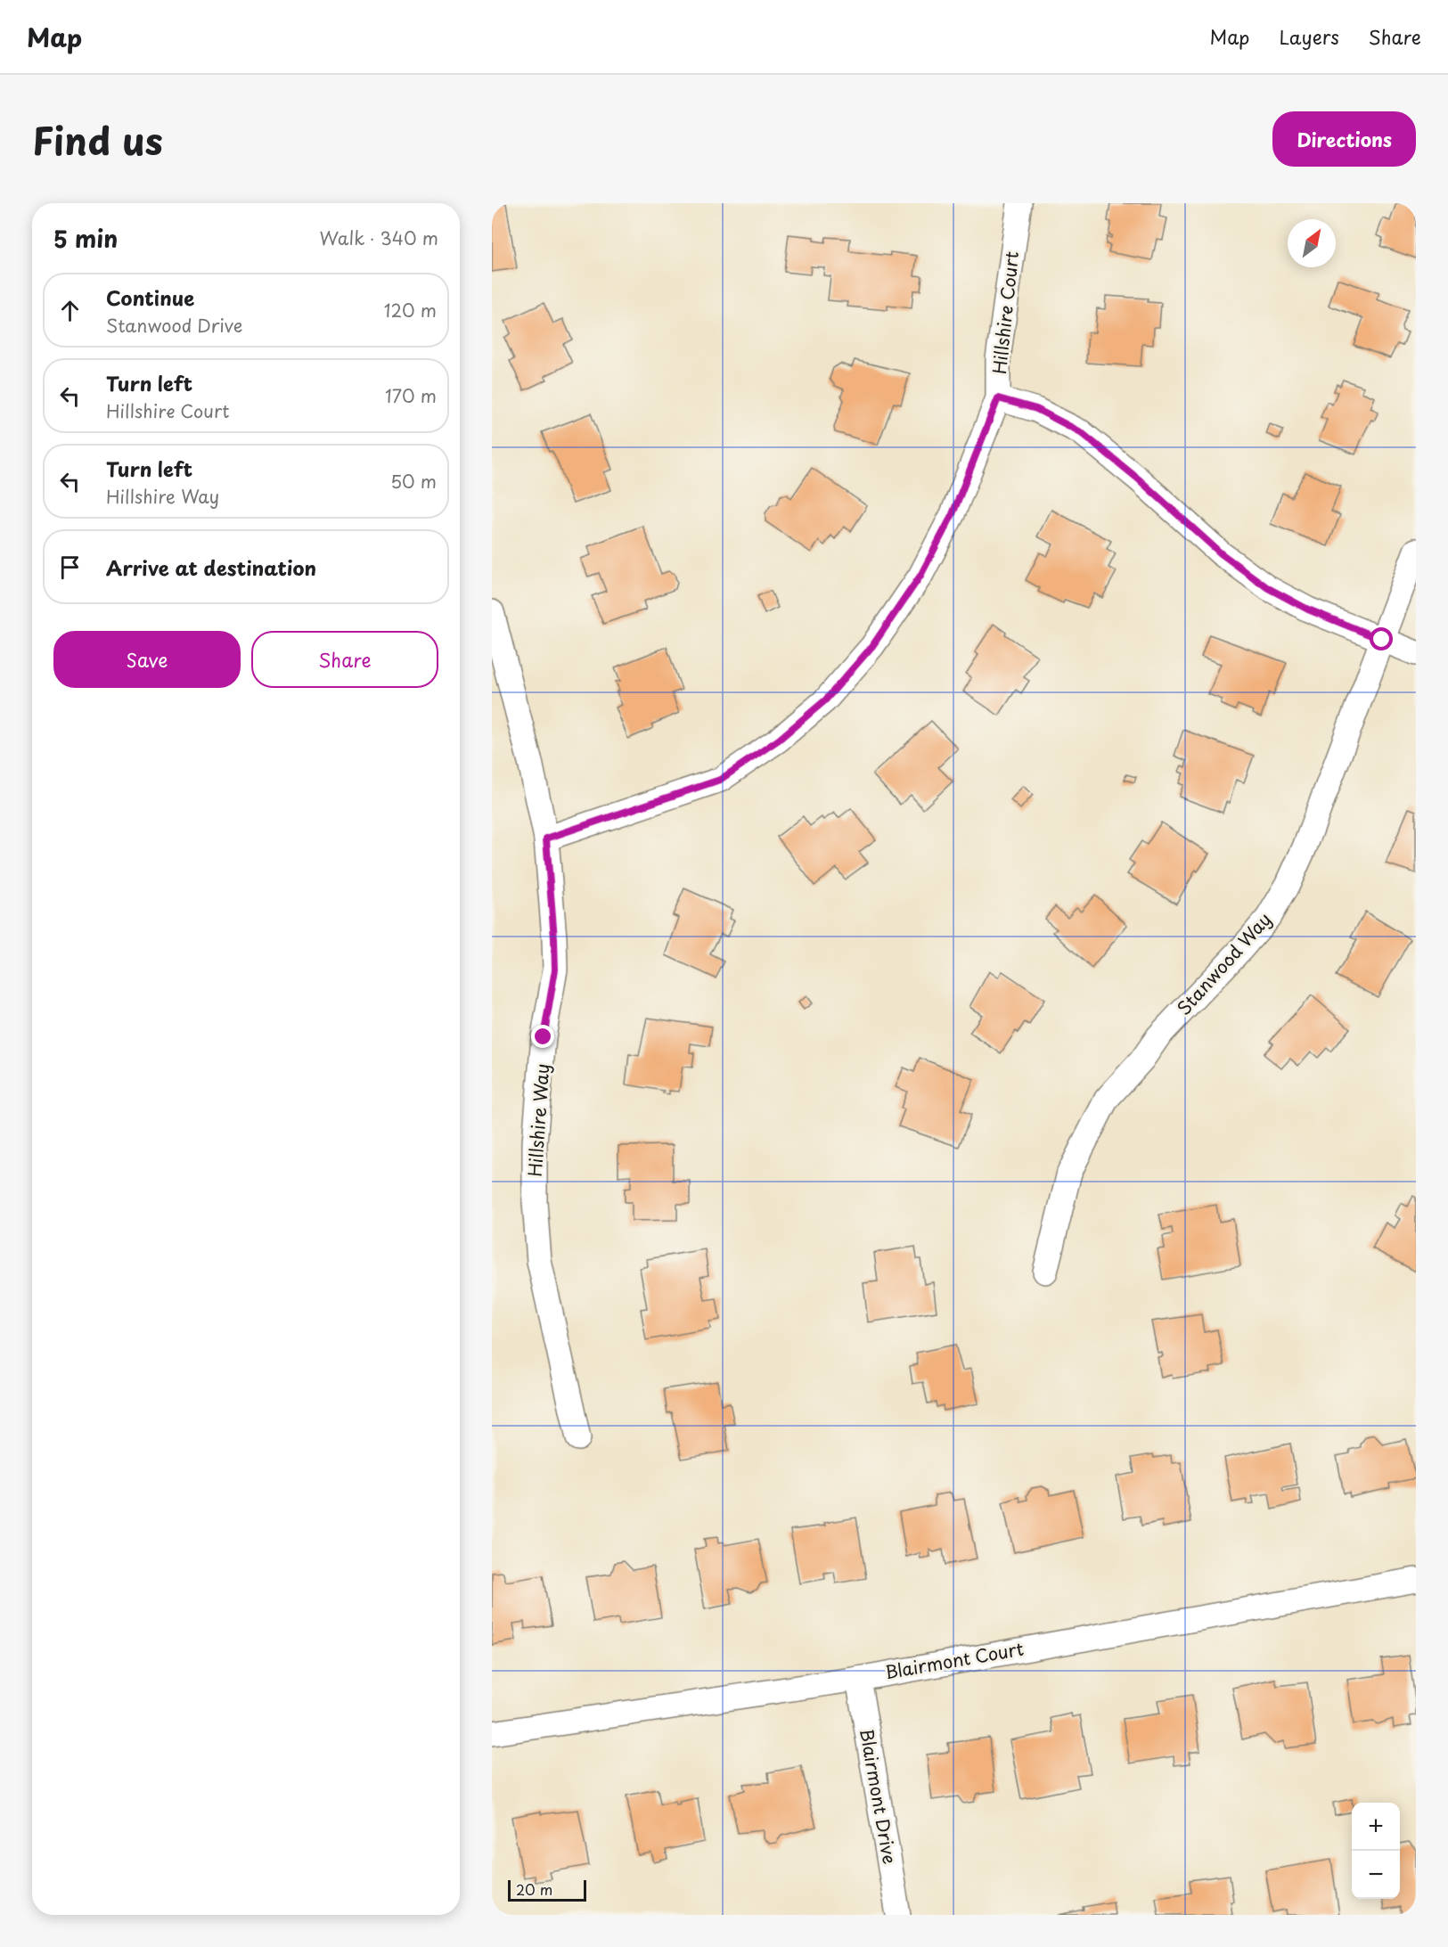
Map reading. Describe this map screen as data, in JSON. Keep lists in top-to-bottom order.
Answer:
{
  "streets": {
    "street": [
      "Hillshire Court",
      "Stanwood Way",
      "Hillshire Way",
      "Blairmont Court",
      "Blairmont Drive"
    ]
  },
  "crossings": [
    ["Hillshire Court", "Hillshire Way"],
    ["Blairmont Court", "Blairmont Drive"]
  ],
  "scale_bar": "20 m",
  "north": "top right",
  "page": {
    "header": "Map",
    "nav": ["Map", "Layers", "Share"],
    "title": "Find us",
    "buttons": [
      "Directions",
      ["Save", "Share"]
    ],
    "heading": ["5 min", "Walk · 340 m"],
    "list": [
      ["Continue", "Stanwood Drive", "120 m"],
      ["Turn left", "Hillshire Court", "170 m"],
      ["Turn left", "Hillshire Way", "50 m"],
      "Arrive at destination"
    ],
    "map_buttons": ["+", "−"],
    "scale": "20 m"
  }
}
